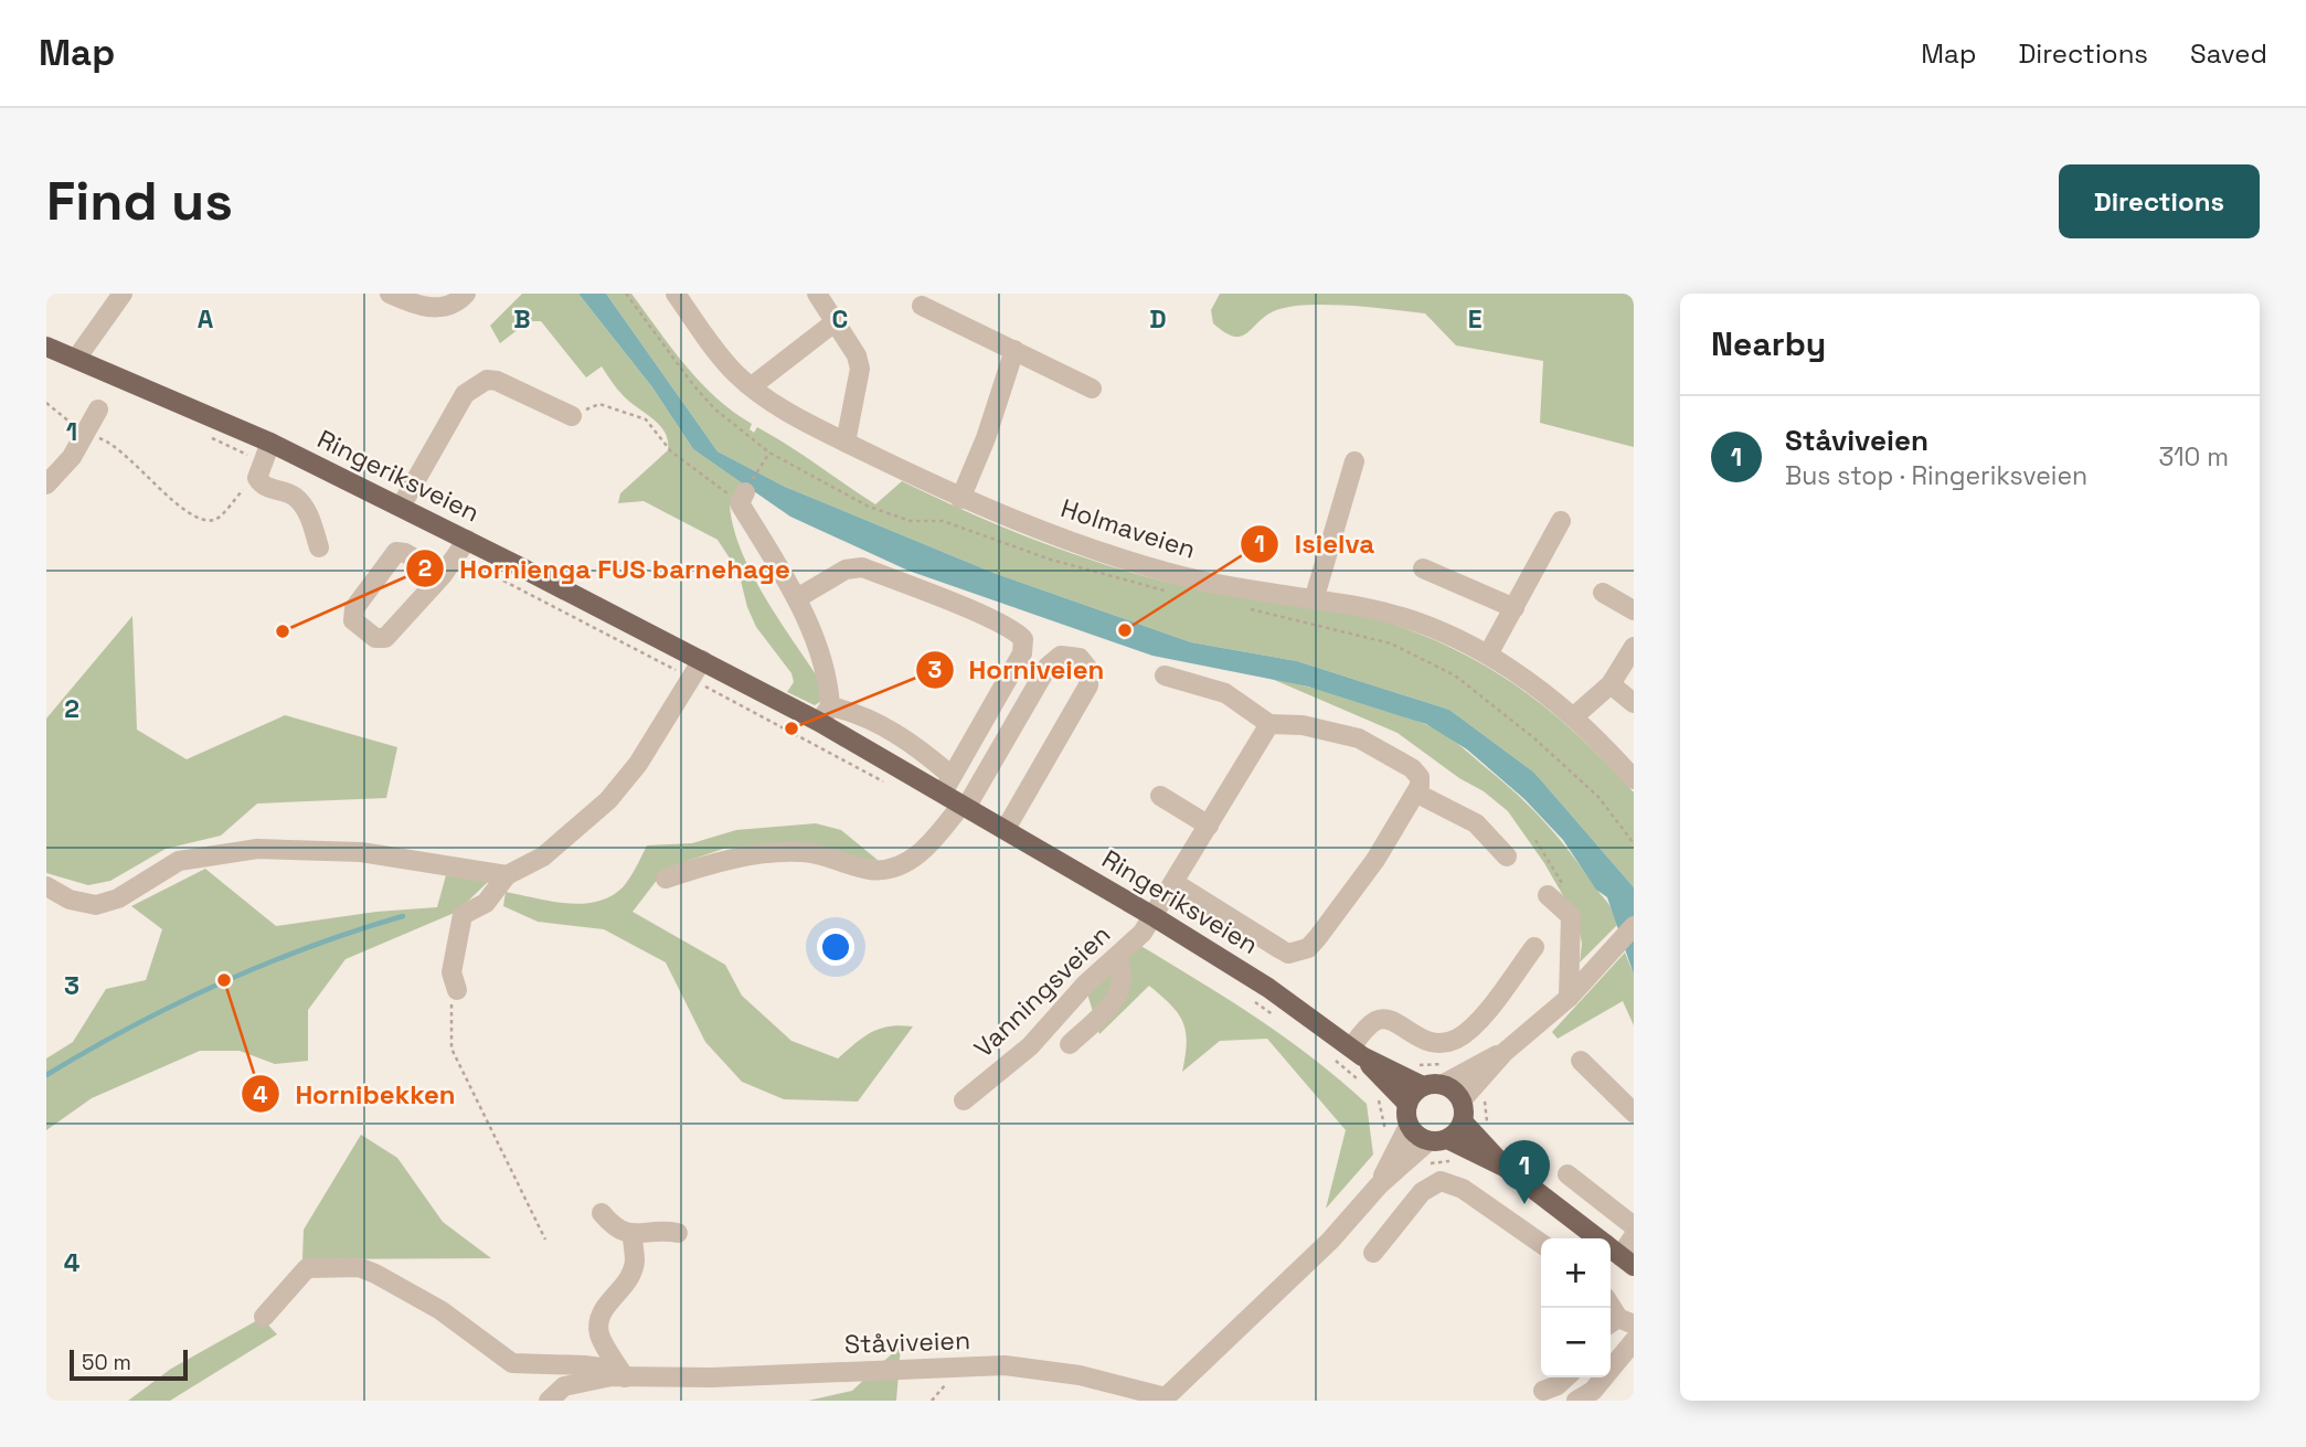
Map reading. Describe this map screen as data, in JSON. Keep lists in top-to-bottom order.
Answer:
{
  "streets": {
    "main road": ["Ringeriksveien"],
    "street": ["Holmaveien", "Vanningsveien", "Ståviveien"]
  },
  "crossings": [
    ["Ringeriksveien", "Vanningsveien"],
    ["Ringeriksveien", "Ståviveien"]
  ],
  "places": [
    "Isielva",
    "Hornienga FUS barnehage",
    "Horniveien",
    "Hornibekken"
  ],
  "scale_bar": "50 m",
  "page": {
    "header": "Map",
    "nav": ["Map", "Directions", "Saved"],
    "buttons": "Directions",
    "title": "Find us",
    "heading": "Nearby",
    "list": [
      {
        "mark": "1",
        "name": "Ståviveien",
        "note": "Bus stop · Ringeriksveien",
        "value": "310 m"
      }
    ],
    "pins": "1",
    "map_buttons": ["+", "−"],
    "scale": "50 m"
  },
  "grid": {
    "columns": [
      "A",
      "B",
      "C",
      "D",
      "E"
    ],
    "rows": [
      "1",
      "2",
      "3",
      "4"
    ]
  }
}
